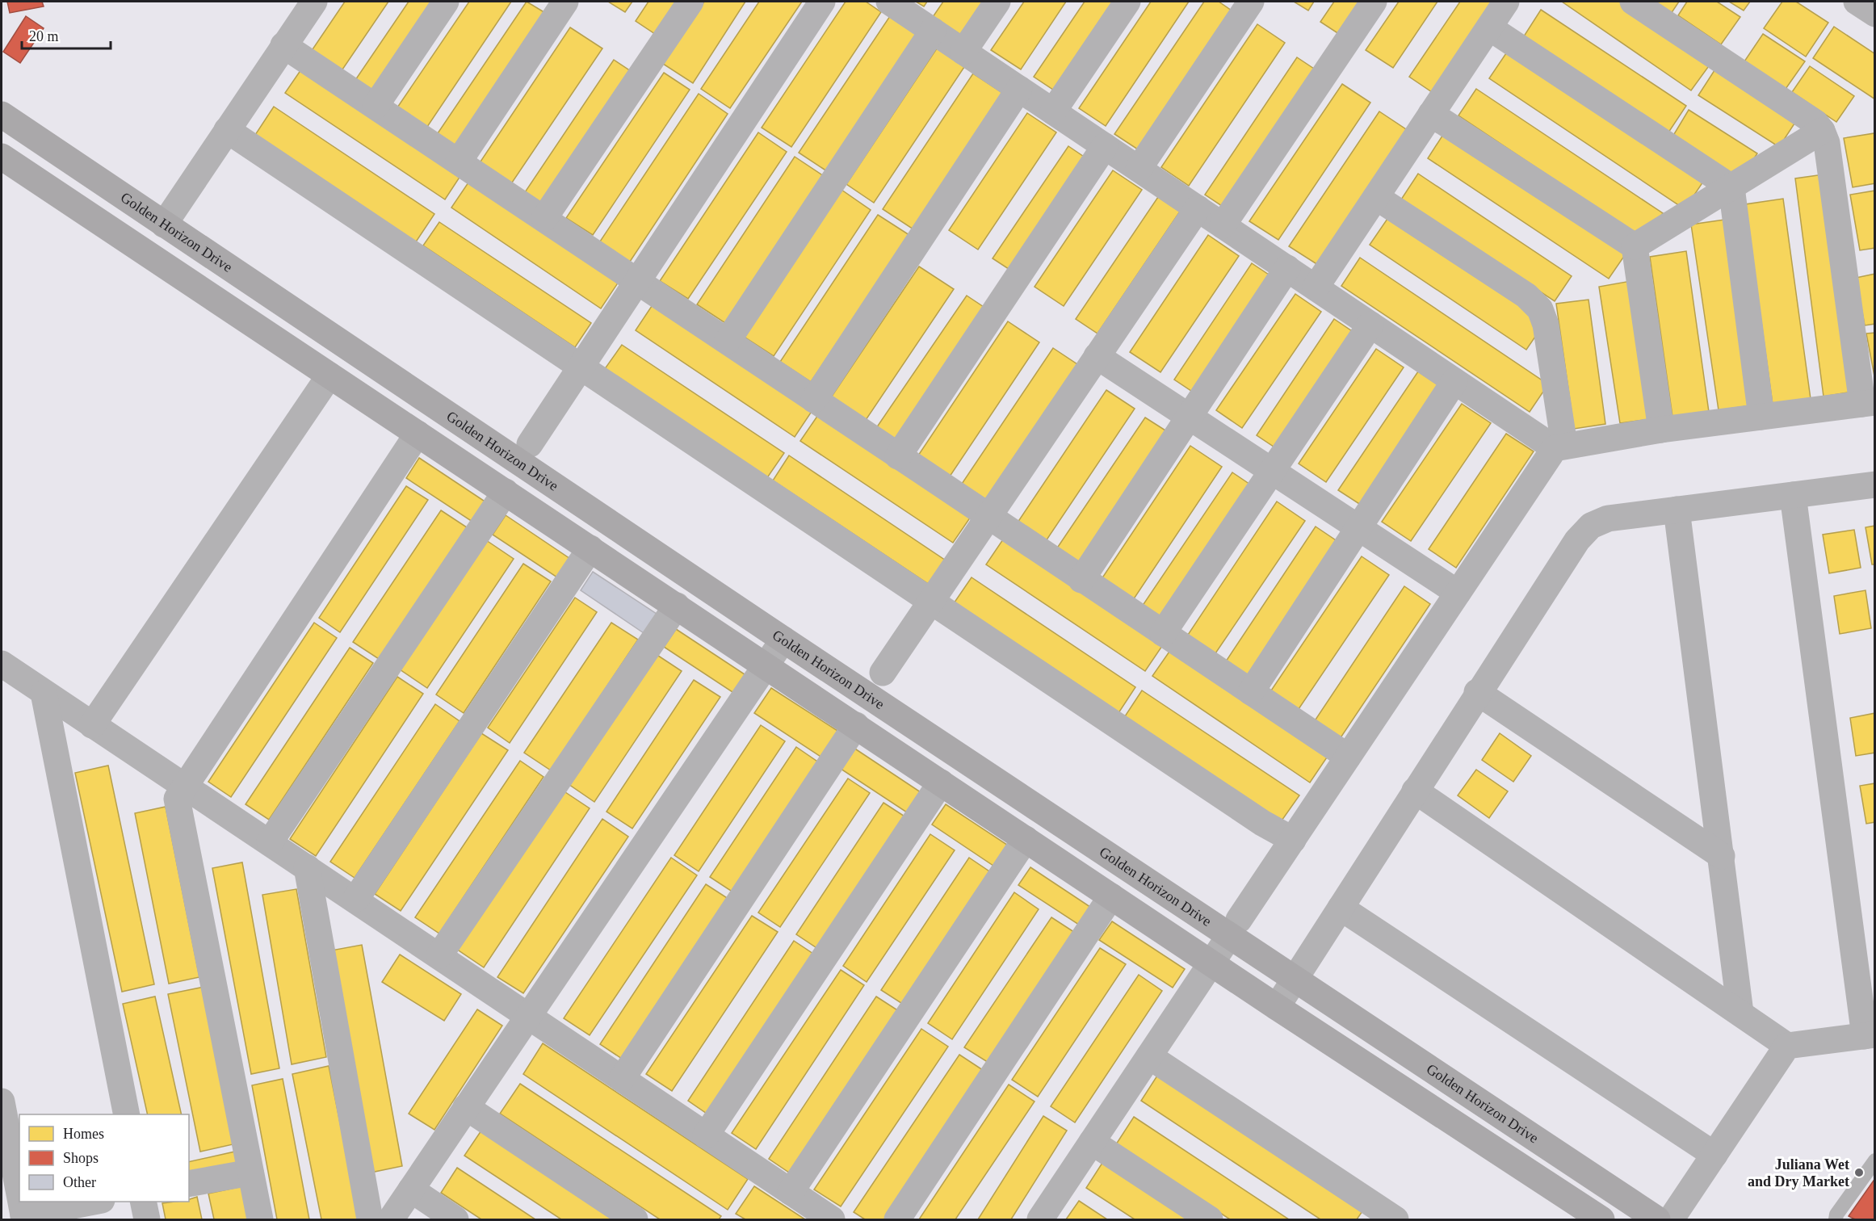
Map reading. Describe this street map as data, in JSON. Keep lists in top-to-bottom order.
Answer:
{
  "streets": {
    "street": ["Golden Horizon Drive"]
  },
  "places": ["Juliana Wet and Dry Market"],
  "legend": ["Homes", "Shops", "Other"],
  "scale_bar": "20 m"
}
